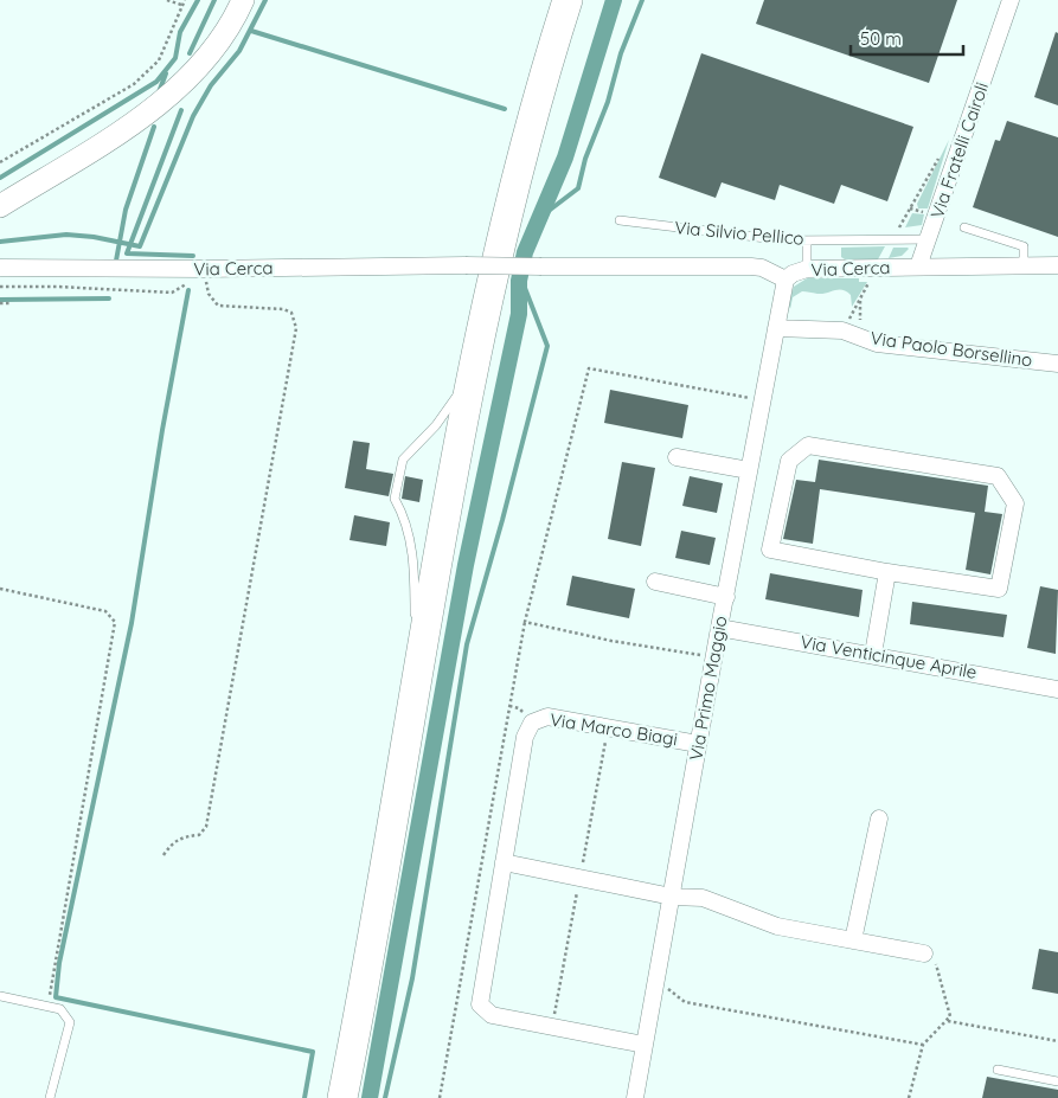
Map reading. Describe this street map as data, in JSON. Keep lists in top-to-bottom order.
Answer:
{
  "streets": {
    "street": [
      "Via Fratelli Cairoli",
      "Via Cerca",
      "Via Paolo Borsellino",
      "Via Venticinque Aprile",
      "Via Primo Maggio",
      "Via Marco Biagi"
    ],
    "lane": ["Via Silvio Pellico"]
  },
  "crossings": [
    ["Via Fratelli Cairoli", "Via Silvio Pellico"],
    ["Via Fratelli Cairoli", "Via Cerca"],
    ["Via Cerca", "Via Primo Maggio"],
    ["Via Paolo Borsellino", "Via Primo Maggio"],
    ["Via Venticinque Aprile", "Via Primo Maggio"],
    ["Via Primo Maggio", "Via Marco Biagi"]
  ],
  "scale_bar": "50 m"
}
